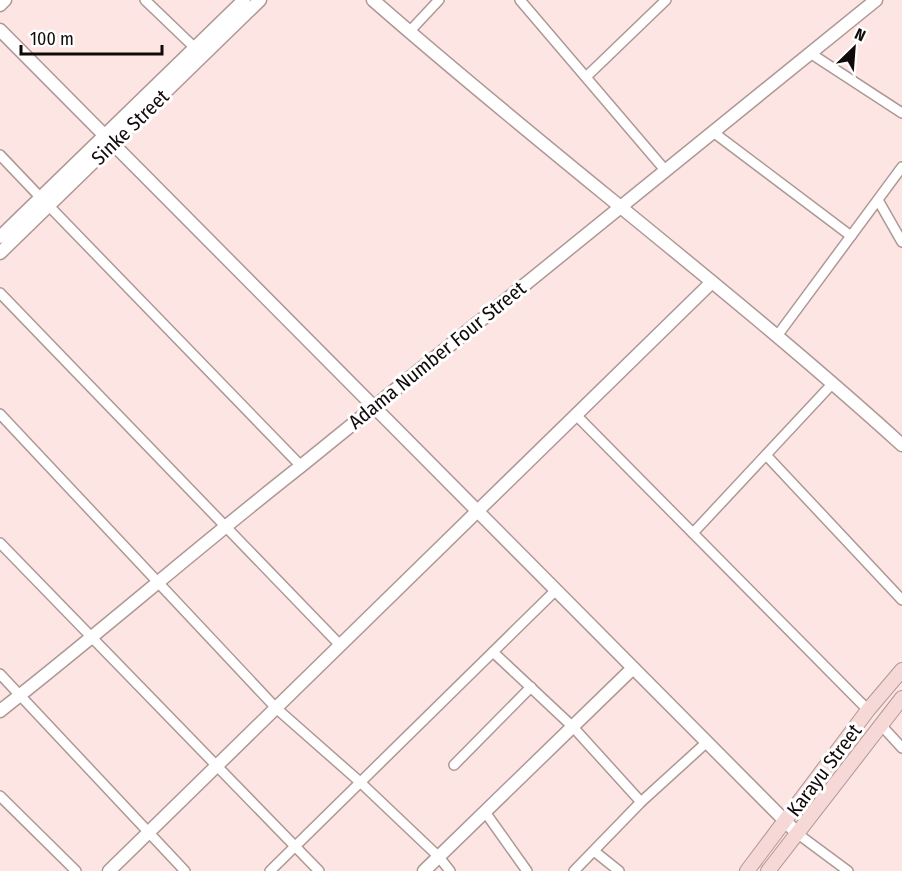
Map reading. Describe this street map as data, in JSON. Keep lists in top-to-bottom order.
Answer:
{
  "streets": {
    "main road": ["Karayu Street"],
    "street": ["Sinke Street", "Adama Number Four Street"]
  },
  "scale_bar": "100 m",
  "north": "top right"
}
